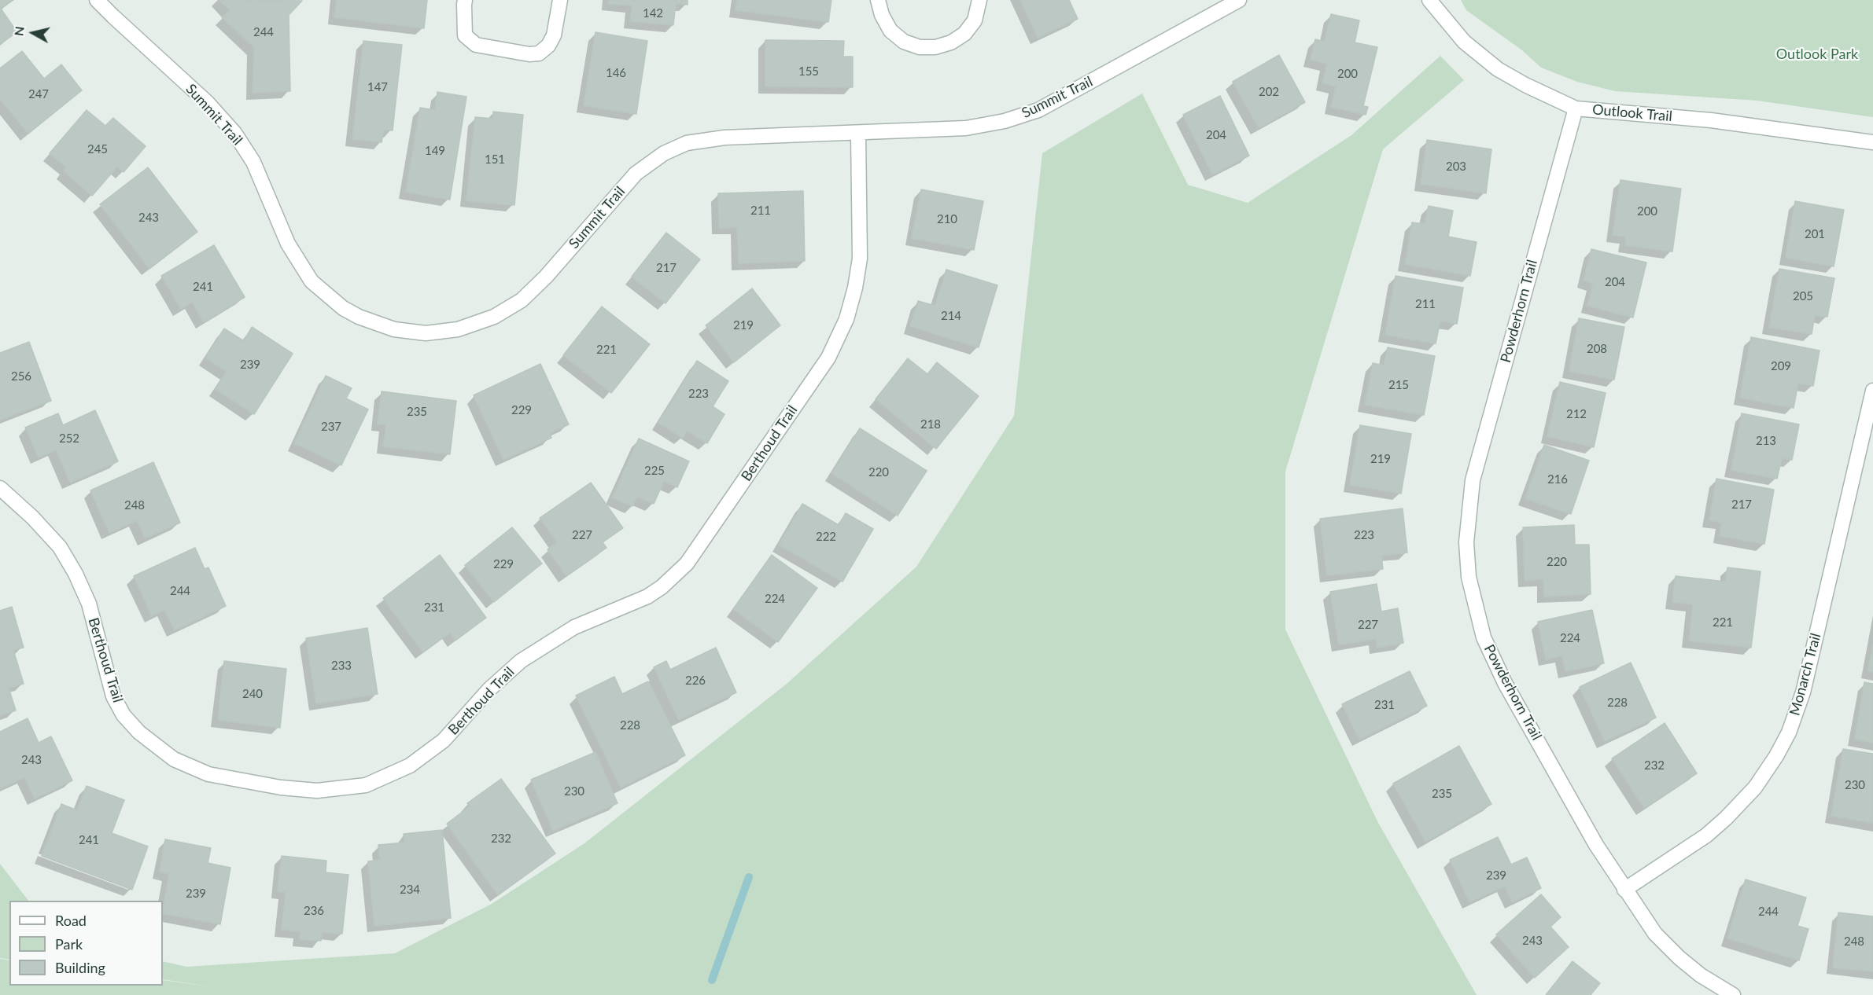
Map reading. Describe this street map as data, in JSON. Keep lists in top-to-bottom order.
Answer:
{
  "streets": {
    "street": [
      "Summit Trail",
      "Outlook Trail",
      "Powderhorn Trail",
      "Berthoud Trail",
      "Monarch Trail"
    ]
  },
  "crossings": [
    ["Summit Trail", "Berthoud Trail"],
    ["Outlook Trail", "Powderhorn Trail"],
    ["Powderhorn Trail", "Monarch Trail"]
  ],
  "parks": ["Outlook Park"],
  "house_numbers": [
    "142",
    "244",
    "155",
    "146",
    "200",
    "147",
    "202",
    "247",
    "204",
    "245",
    "149",
    "151",
    "203",
    "211",
    "200",
    "243",
    "210",
    "201",
    "217",
    "204",
    "241",
    "205",
    "211",
    "214",
    "219",
    "208",
    "221",
    "239",
    "209",
    "256",
    "215",
    "223",
    "229",
    "235",
    "212",
    "218",
    "237",
    "252",
    "213",
    "219",
    "225",
    "220",
    "216",
    "217",
    "248",
    "227",
    "223",
    "222",
    "220",
    "229",
    "244",
    "224",
    "231",
    "221",
    "227",
    "224",
    "233",
    "226",
    "240",
    "228",
    "231",
    "228",
    "243",
    "232",
    "230",
    "230",
    "235",
    "232",
    "241",
    "239",
    "234",
    "239",
    "236",
    "244",
    "243",
    "248"
  ],
  "legend": ["Road", "Park", "Building"],
  "north": "left"
}
